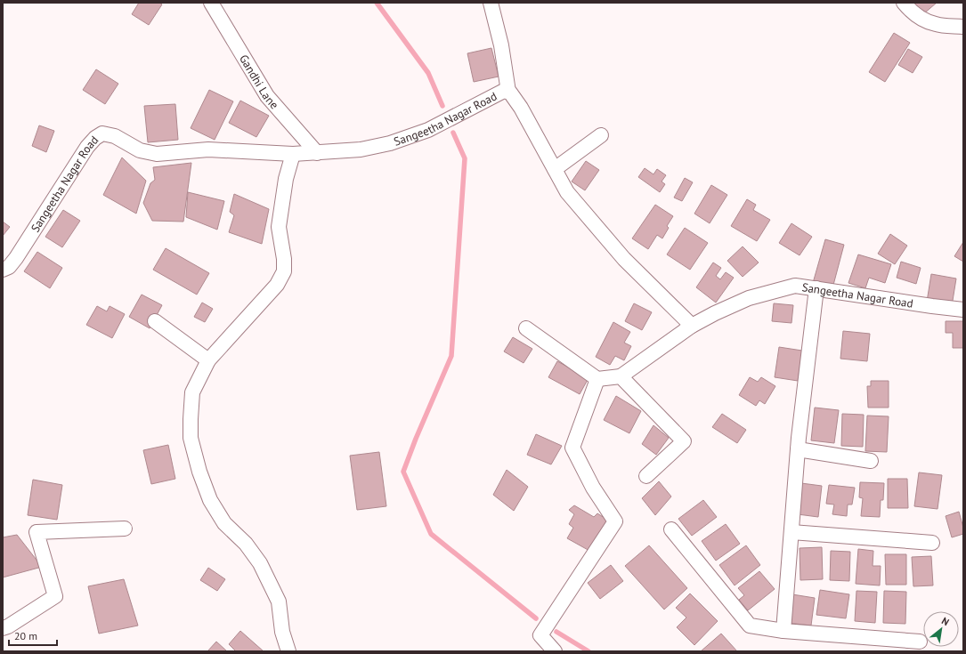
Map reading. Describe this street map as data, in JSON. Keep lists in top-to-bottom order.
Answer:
{
  "streets": {
    "street": ["Gandhi Lane", "Sangeetha Nagar Road"]
  },
  "crossings": [
    ["Gandhi Lane", "Sangeetha Nagar Road"]
  ],
  "scale_bar": "20 m",
  "north": "top right"
}
